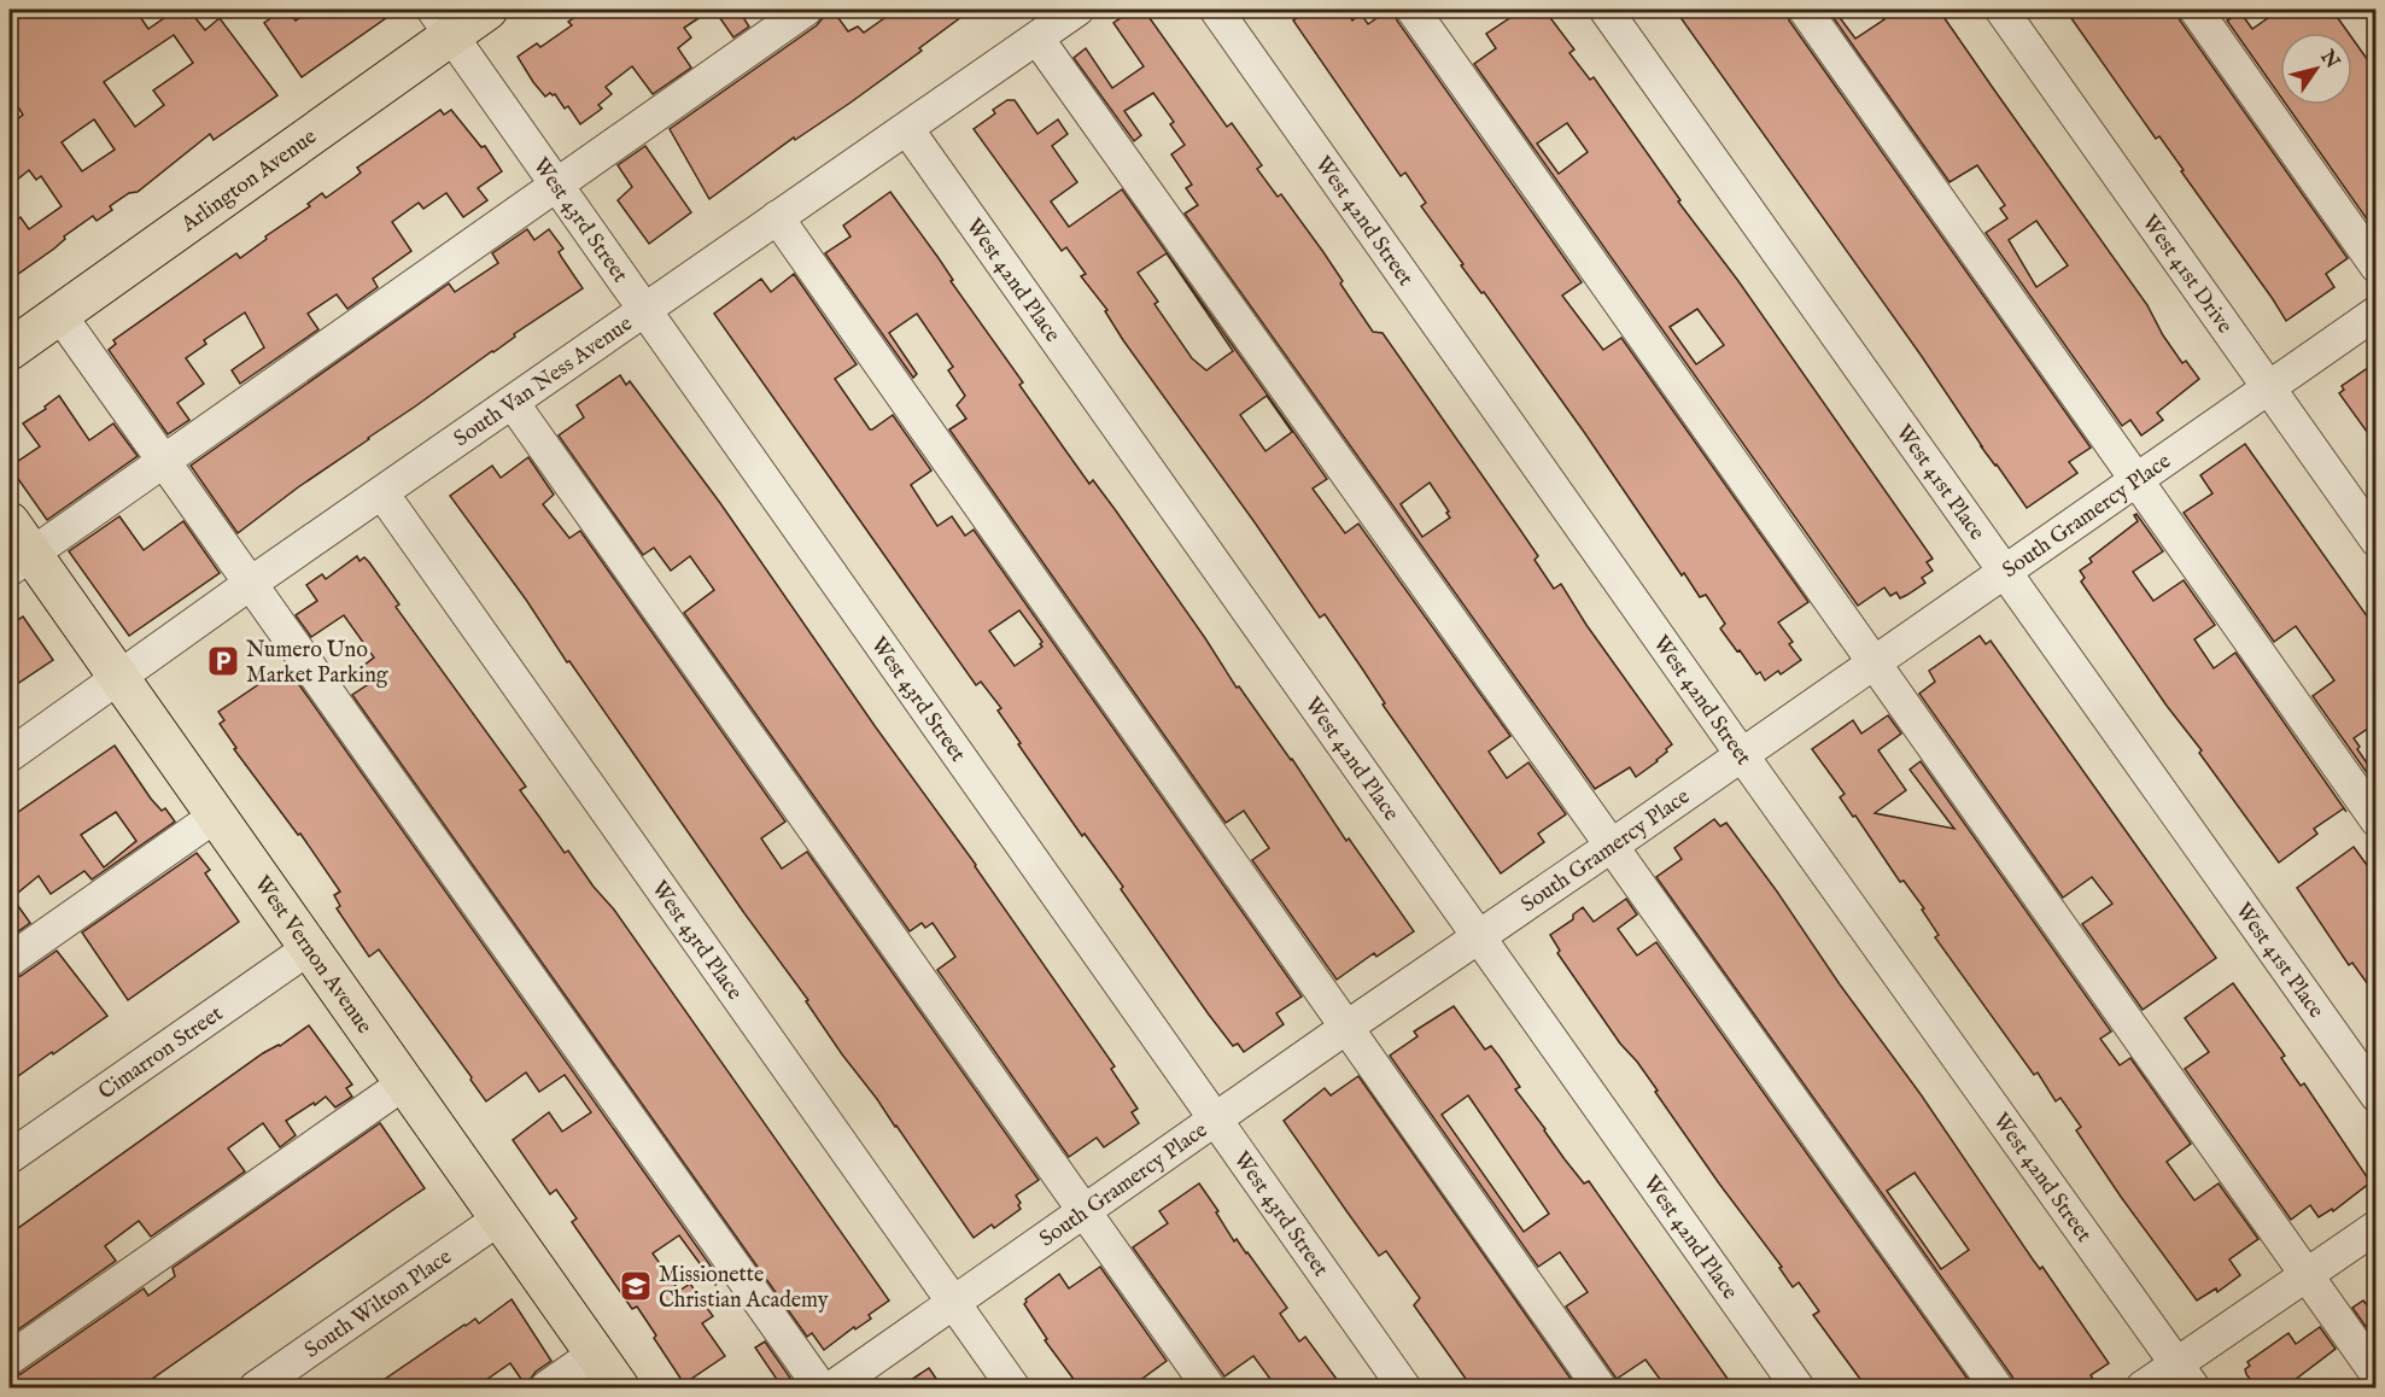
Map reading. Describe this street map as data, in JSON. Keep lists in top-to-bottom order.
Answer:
{
  "streets": {
    "main road": ["Arlington Avenue", "West Vernon Avenue"],
    "street": [
      "West 43rd Street",
      "West 42nd Street",
      "West 41st Drive",
      "West 42nd Place",
      "South Van Ness Avenue",
      "West 41st Place",
      "South Gramercy Place",
      "West 43rd Place",
      "Cimarron Street",
      "South Wilton Place"
    ]
  },
  "crossings": [
    ["Arlington Avenue", "West 43rd Street"],
    ["West 43rd Street", "South Van Ness Avenue"],
    ["West 43rd Street", "South Gramercy Place"],
    ["West 42nd Street", "South Gramercy Place"],
    ["West 41st Drive", "South Gramercy Place"],
    ["West 42nd Place", "South Van Ness Avenue"],
    ["West 42nd Place", "South Gramercy Place"],
    ["South Van Ness Avenue", "West 43rd Place"],
    ["South Van Ness Avenue", "West Vernon Avenue"],
    ["West 41st Place", "South Gramercy Place"],
    ["South Gramercy Place", "West 43rd Place"],
    ["West Vernon Avenue", "Cimarron Street"],
    ["West Vernon Avenue", "South Wilton Place"]
  ],
  "places": {
    "parking": ["Numero Uno Market Parking"],
    "school or university": ["Missionette Christian Academy"]
  },
  "north": "top right"
}
